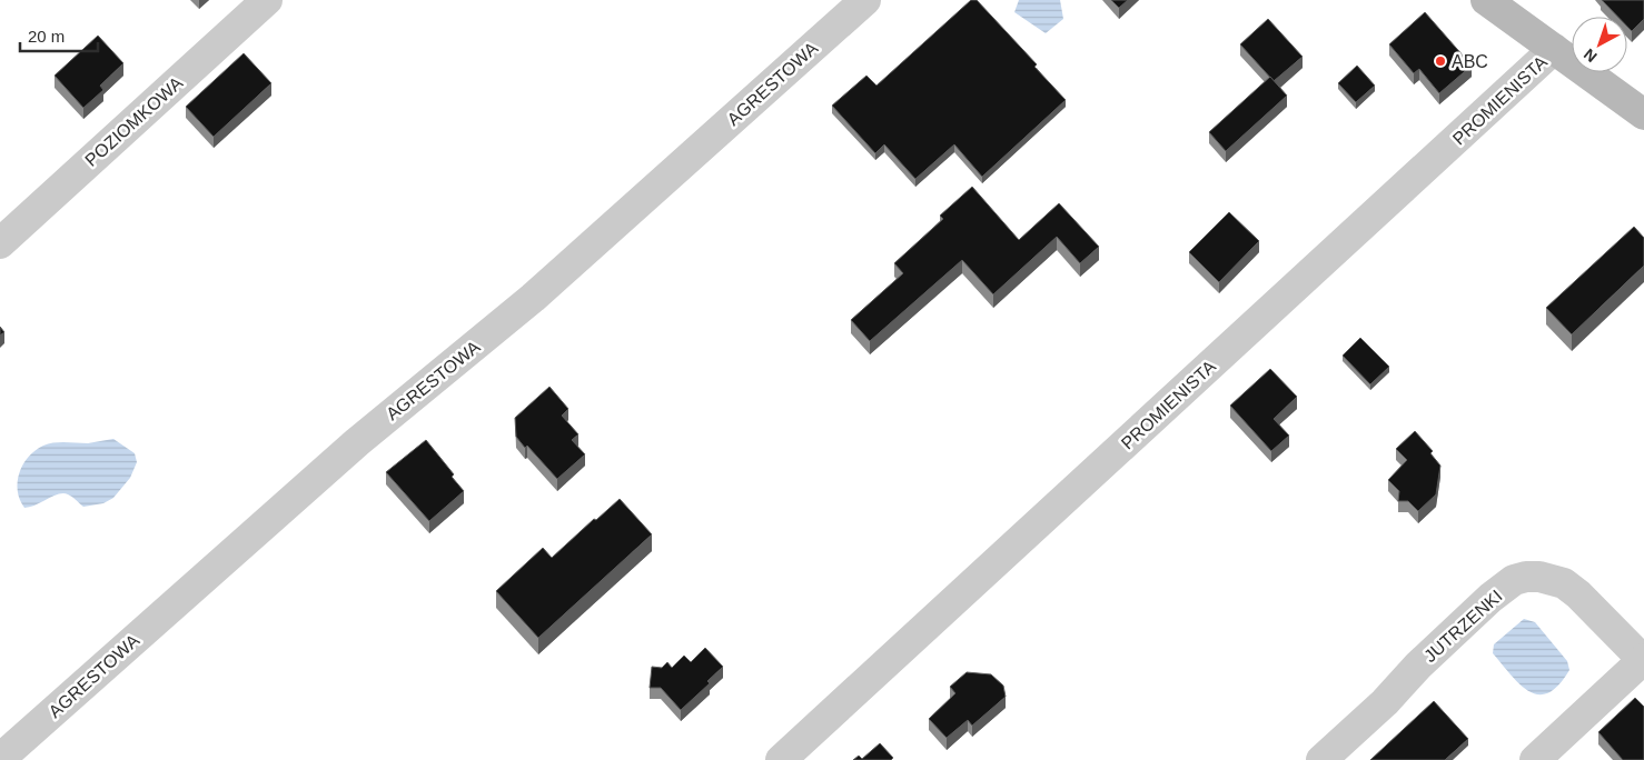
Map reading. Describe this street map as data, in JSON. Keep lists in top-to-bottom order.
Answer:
{
  "streets": {
    "street": [
      "AGRESTOWA",
      "PROMIENISTA",
      "POZIOMKOWA",
      "JUTRZENKI"
    ]
  },
  "places": ["ABC"],
  "scale_bar": "20 m",
  "north": "bottom left"
}
